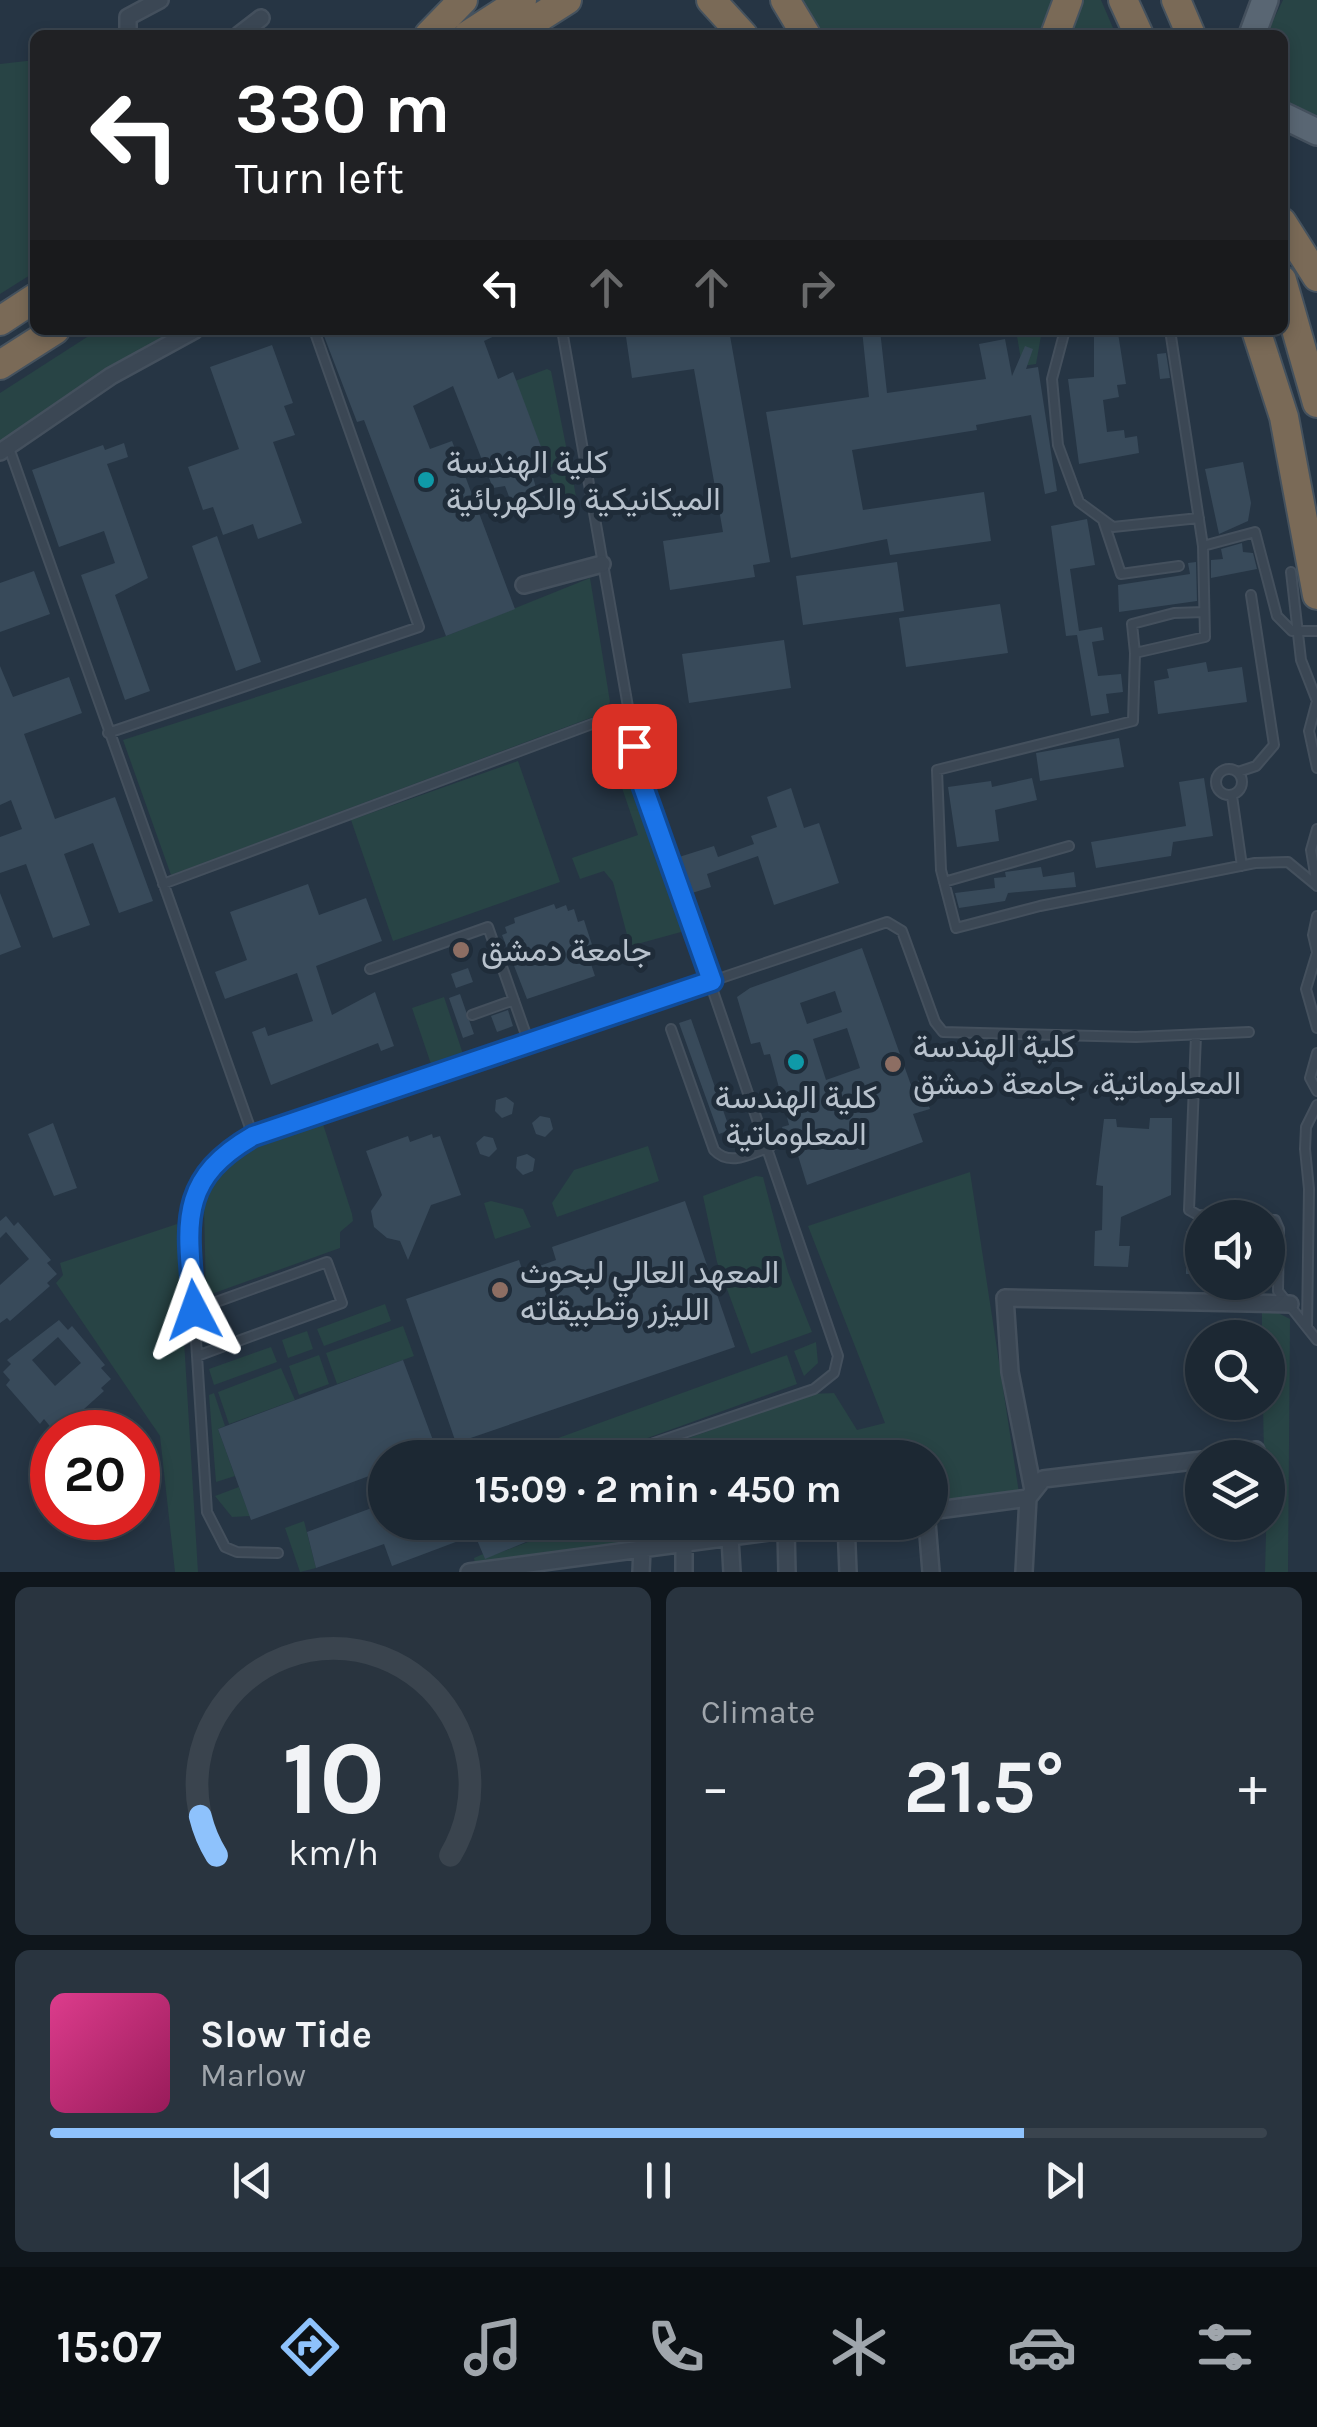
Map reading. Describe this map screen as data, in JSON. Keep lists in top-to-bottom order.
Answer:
{
  "places": [
    "كلية الهندسة الميكانيكية والكهربائية",
    "جامعة دمشق",
    "كلية الهندسة المعلوماتية",
    "كلية الهندسة المعلوماتية، جامعة دمشق",
    "المعهد العالي لبحوث الليزر وتطبيقاته"
  ],
  "page": {
    "turn": ["330 m", "Turn left"],
    "limit": "20",
    "trip": "15:09 · 2 min · 450 m",
    "tile": "Climate",
    "heat": ["−", "21.5°", "+"],
    "song": ["Slow Tide", "Marlow"],
    "tabs": "15:07",
    "gauge": ["10", "km/h"]
  }
}
